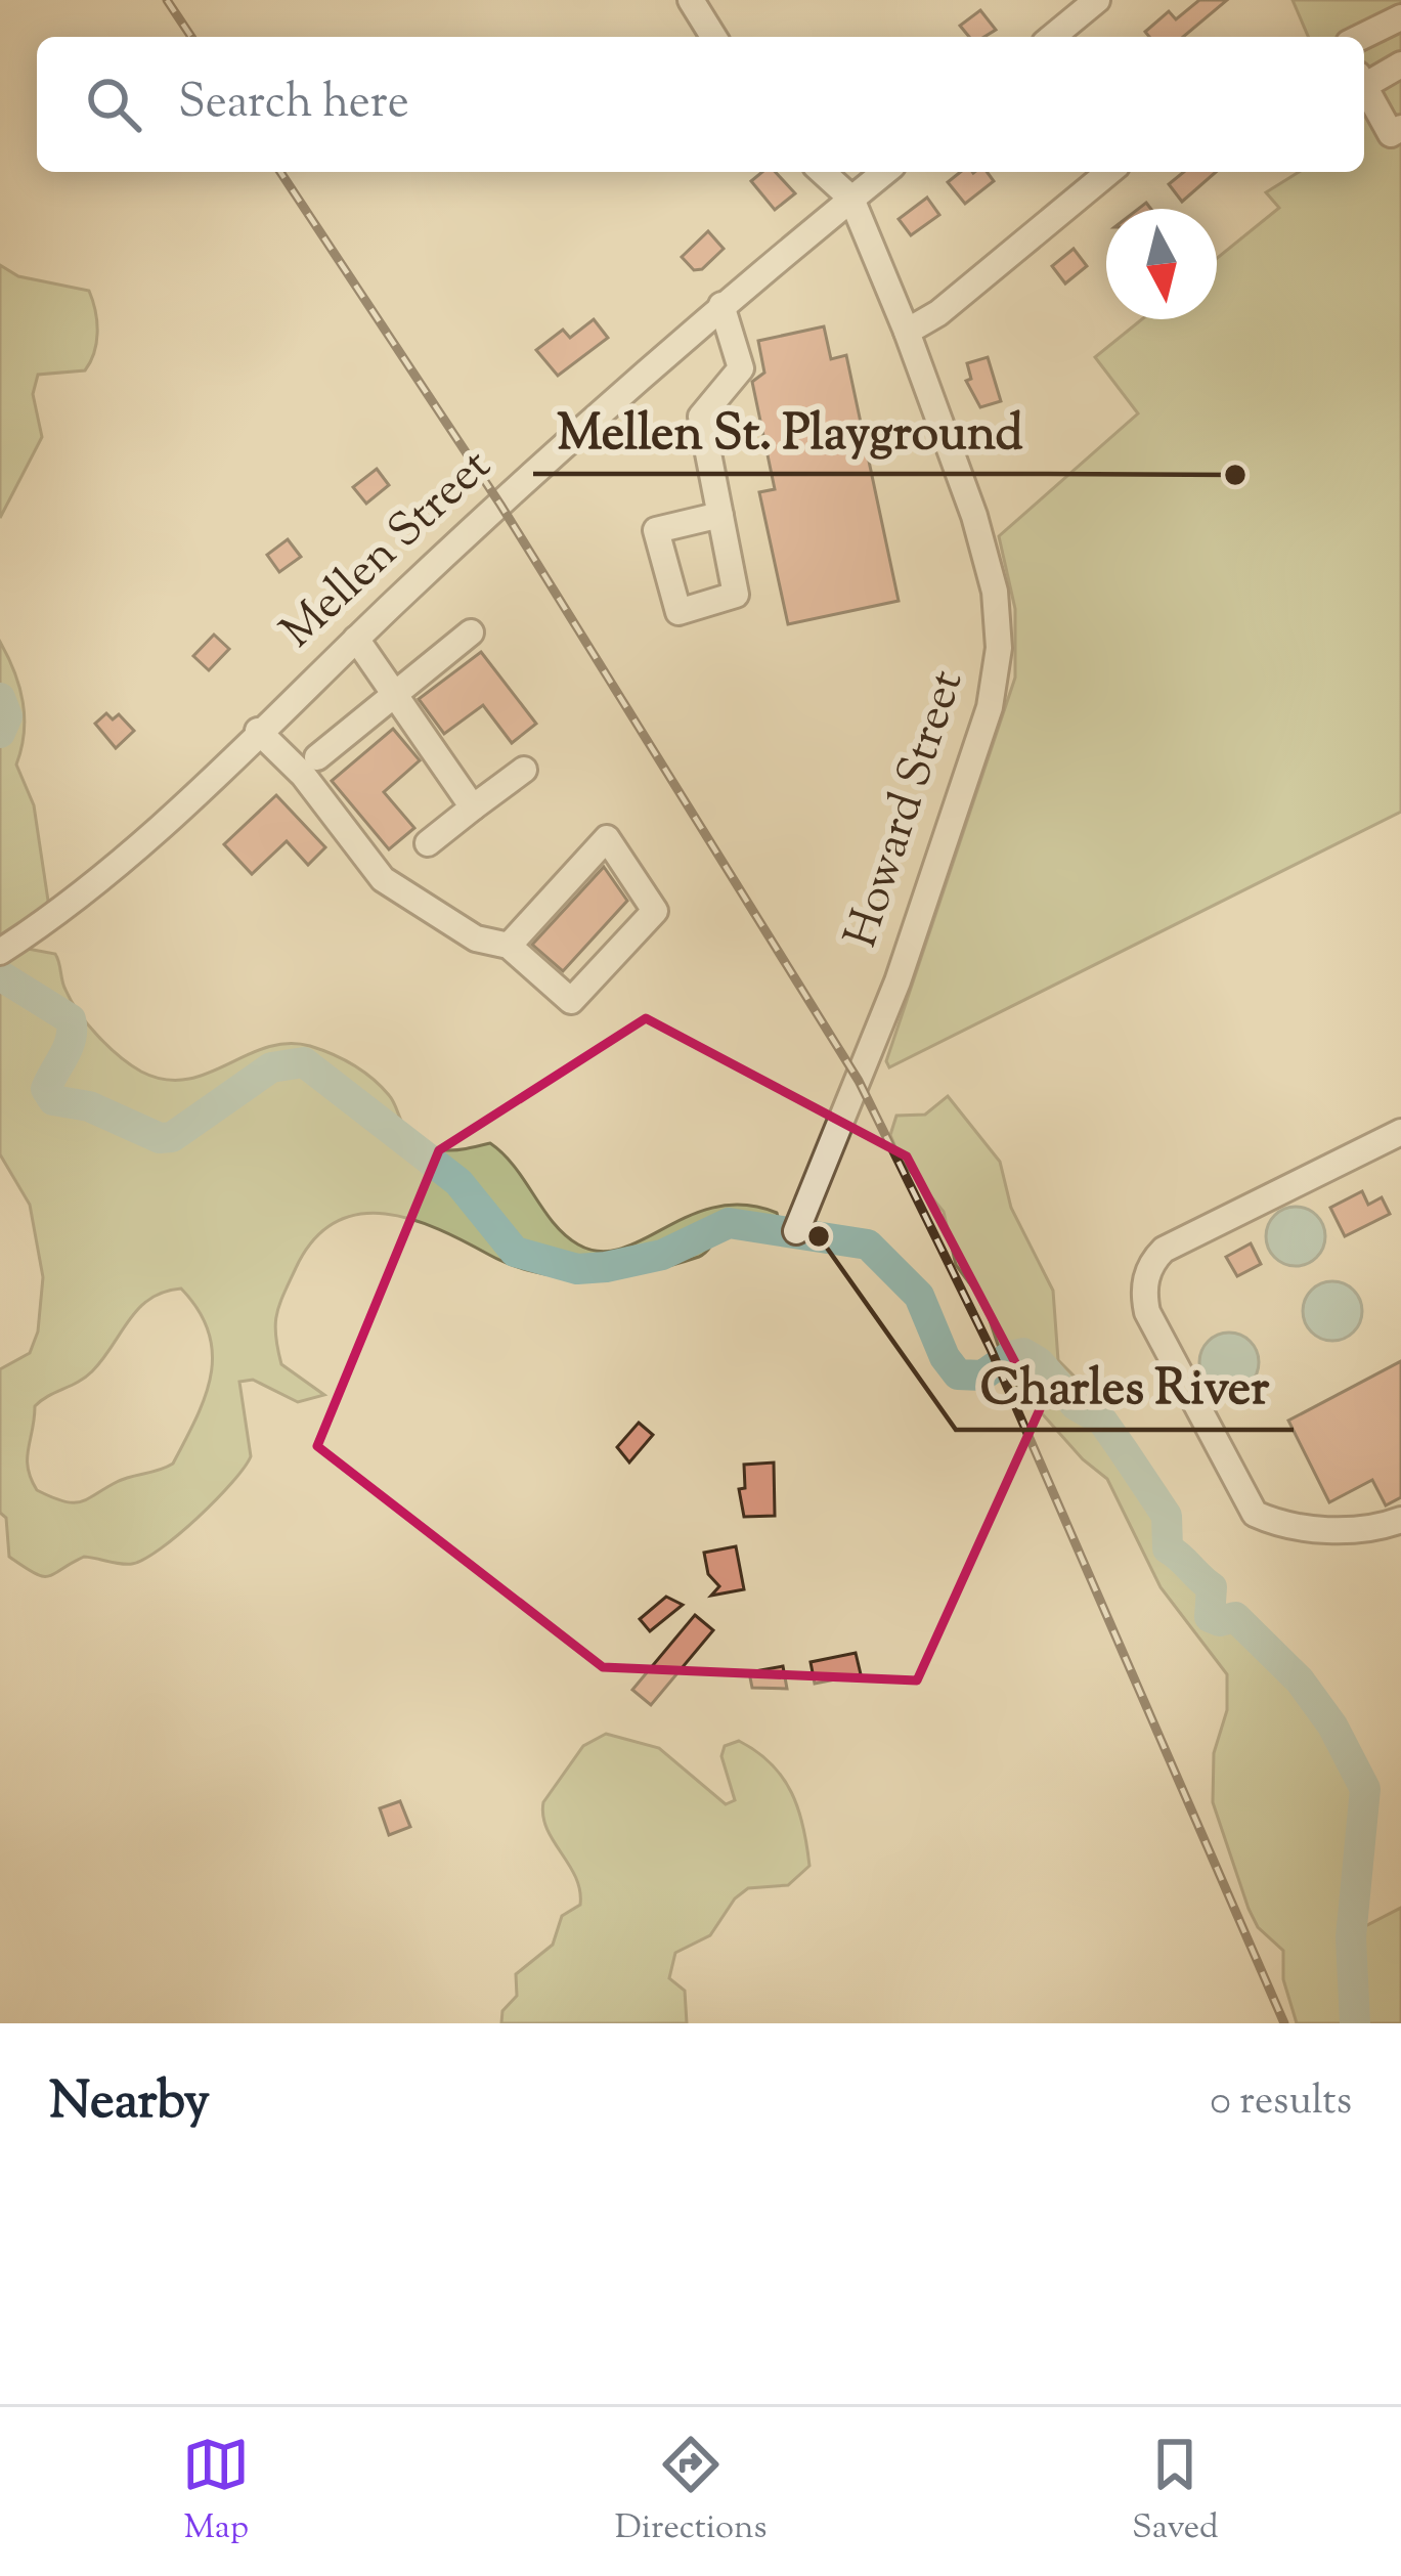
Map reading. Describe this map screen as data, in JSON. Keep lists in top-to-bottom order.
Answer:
{
  "streets": {
    "street": ["Mellen Street", "Howard Street"]
  },
  "crossings": [
    ["Mellen Street", "Howard Street"]
  ],
  "places": ["Mellen St. Playground", "Charles River"],
  "north": "bottom",
  "page": {
    "search": "Search here",
    "heading": ["Nearby", "0 results"],
    "nav": ["Map", "Directions", "Saved"]
  }
}
